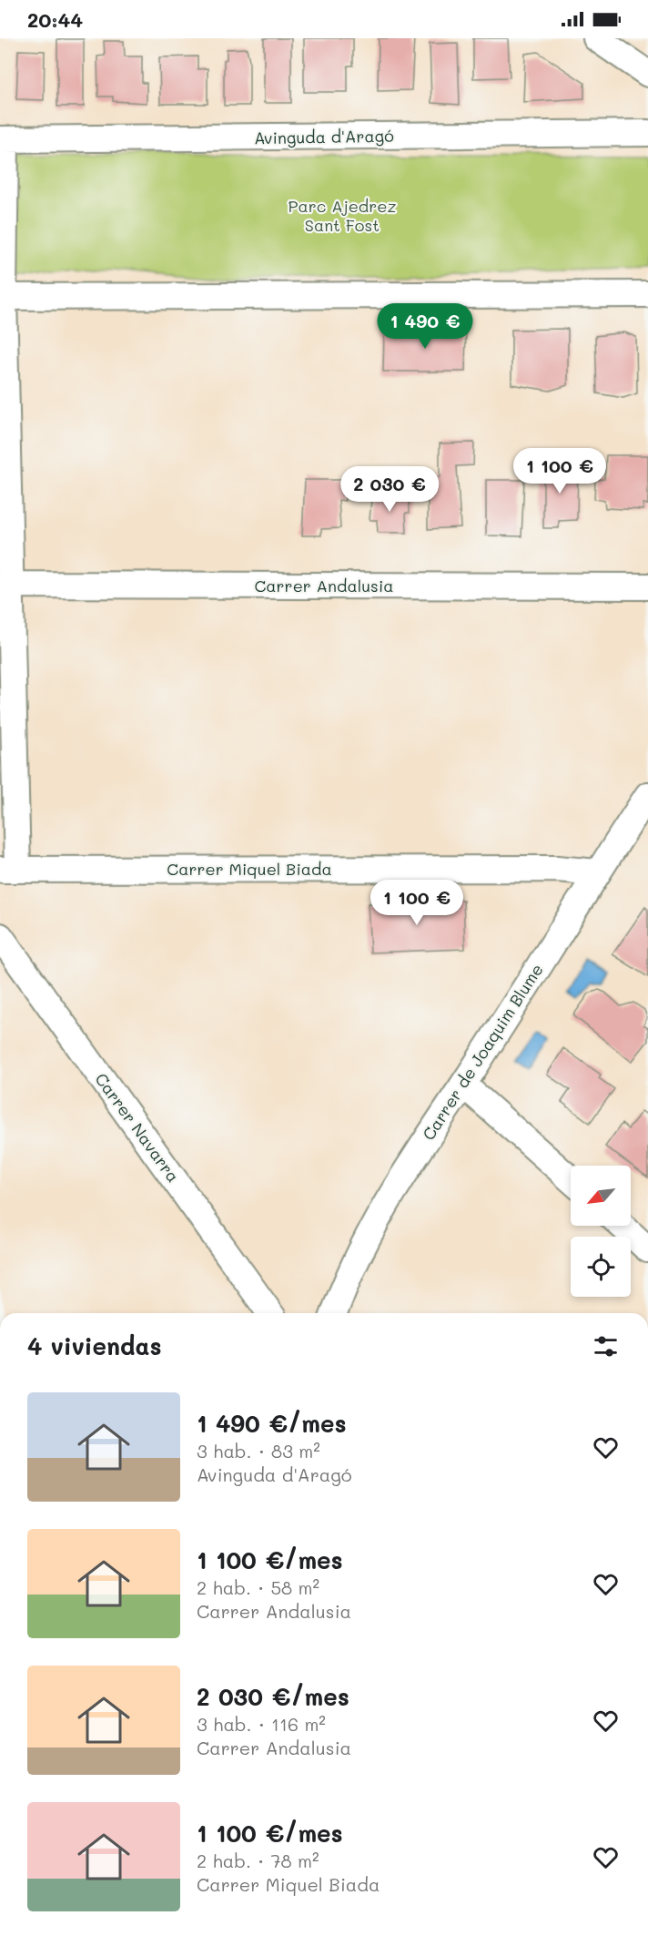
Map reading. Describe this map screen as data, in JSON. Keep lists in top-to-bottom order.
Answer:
{
  "streets": {
    "street": [
      "Avinguda d'Aragó",
      "Carrer Andalusia",
      "Carrer Miquel Biada",
      "Carrer de Joaquim Blume",
      "Carrer Navarra"
    ]
  },
  "crossings": [
    ["Carrer Miquel Biada", "Carrer de Joaquim Blume"]
  ],
  "parks": ["Parc Ajedrez Sant Fost"],
  "north": "bottom left",
  "page": {
    "status": "20:44",
    "price": [
      "1 490 €",
      "1 100 €",
      "2 030 €",
      "1 100 €"
    ],
    "heading": "4 viviendas",
    "list": [
      {
        "name": "1 490 €/mes",
        "note": "3 hab. · 83 m² · Avinguda d'Aragó"
      },
      {
        "name": "1 100 €/mes",
        "note": "2 hab. · 58 m² · Carrer Andalusia"
      },
      {
        "name": "2 030 €/mes",
        "note": "3 hab. · 116 m² · Carrer Andalusia"
      },
      {
        "name": "1 100 €/mes",
        "note": "2 hab. · 78 m² · Carrer Miquel Biada"
      }
    ]
  }
}
